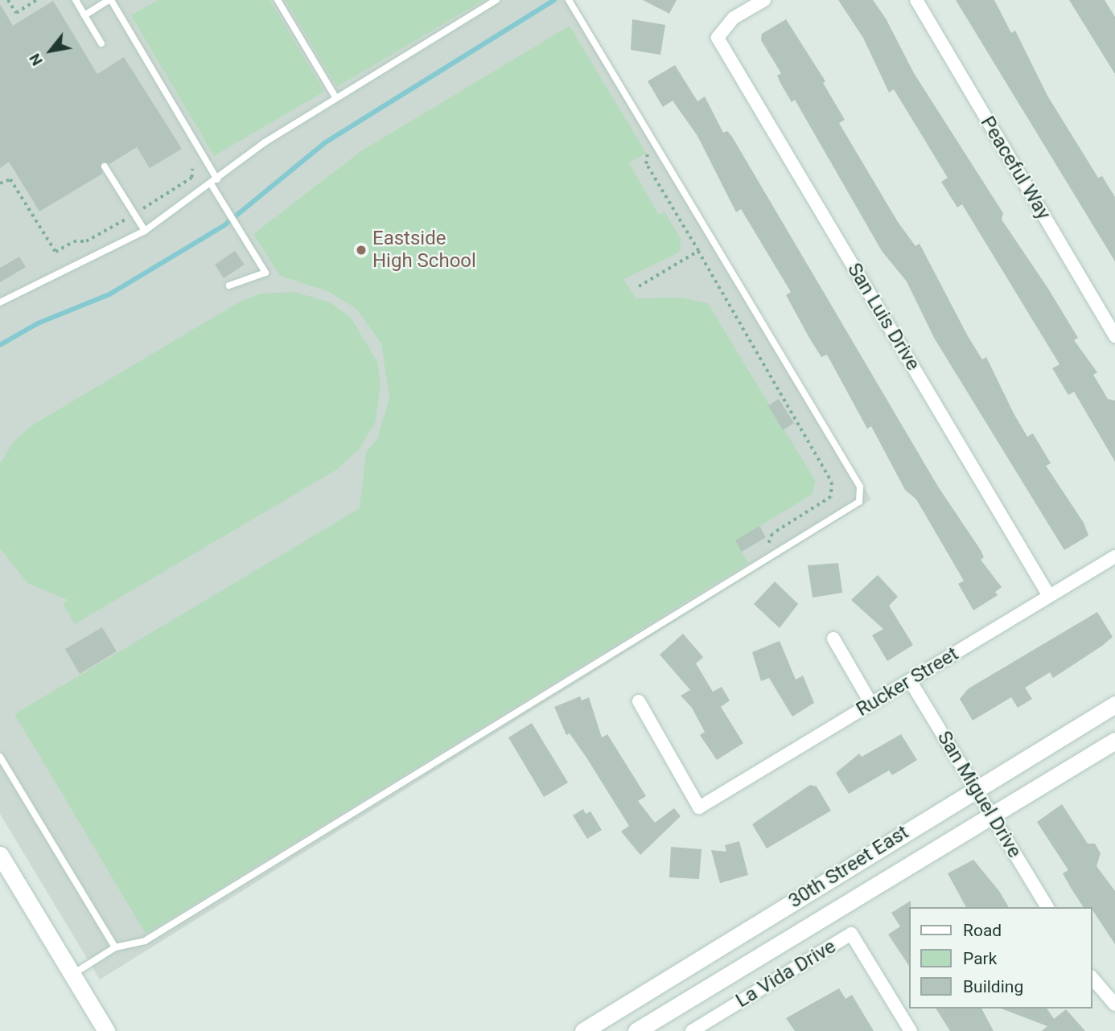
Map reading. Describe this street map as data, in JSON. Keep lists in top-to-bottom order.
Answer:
{
  "streets": {
    "main road": ["30th Street East"],
    "street": [
      "Peaceful Way",
      "San Luis Drive",
      "Rucker Street",
      "San Miguel Drive",
      "La Vida Drive"
    ]
  },
  "crossings": [
    ["San Luis Drive", "Rucker Street"],
    ["Rucker Street", "San Miguel Drive"],
    ["San Miguel Drive", "30th Street East"]
  ],
  "places": ["Eastside High School"],
  "legend": ["Road", "Park", "Building"],
  "north": "bottom left"
}
